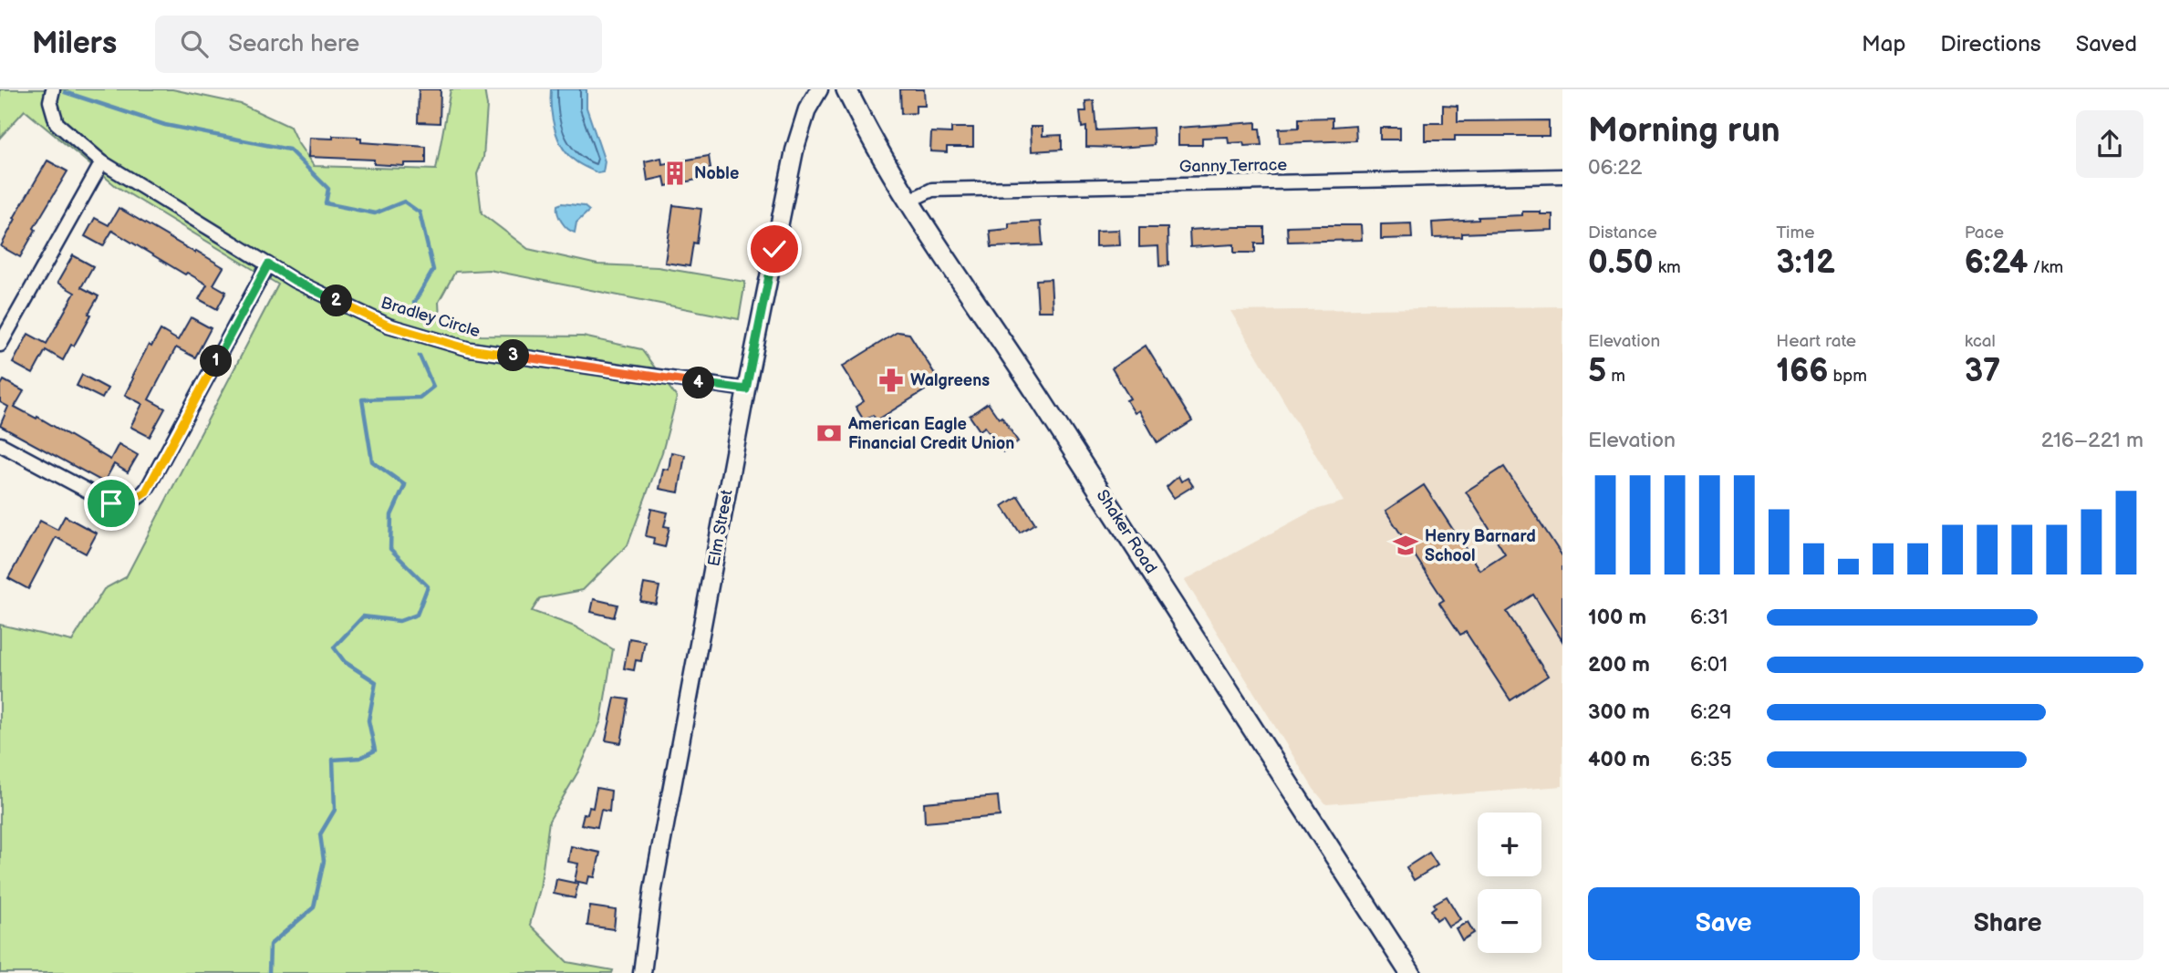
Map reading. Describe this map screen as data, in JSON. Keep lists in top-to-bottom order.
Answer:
{
  "streets": {
    "main road": ["Shaker Road"],
    "street": ["Ganny Terrace", "Bradley Circle", "Elm Street"]
  },
  "crossings": [
    ["Ganny Terrace", "Shaker Road"],
    ["Bradley Circle", "Elm Street"]
  ],
  "places": {
    "building": ["Noble"],
    "pharmacy": ["Walgreens"],
    "bank": ["American Eagle Financial Credit Union"],
    "school or university": ["Henry Barnard School"]
  },
  "page": {
    "header": "Milers",
    "search": "Search here",
    "nav": ["Map", "Directions", "Saved"],
    "heading": ["Morning run", "06:22"],
    "stats": [
      ["Distance", "0.50 km"],
      ["Time", "3:12"],
      ["Pace", "6:24 /km"],
      ["Elevation", "5 m"],
      ["Heart rate", "166 bpm"],
      ["kcal", "37"]
    ],
    "pins": [
      "2",
      "3",
      "1",
      "4"
    ],
    "chart": ["Elevation", "216–221 m"],
    "list": [
      {
        "name": "100 m",
        "note": "6:31"
      },
      {
        "name": "200 m",
        "note": "6:01"
      },
      {
        "name": "300 m",
        "note": "6:29"
      },
      {
        "name": "400 m",
        "note": "6:35"
      }
    ],
    "map_buttons": ["+", "−"],
    "buttons": ["Save", "Share"]
  }
}
